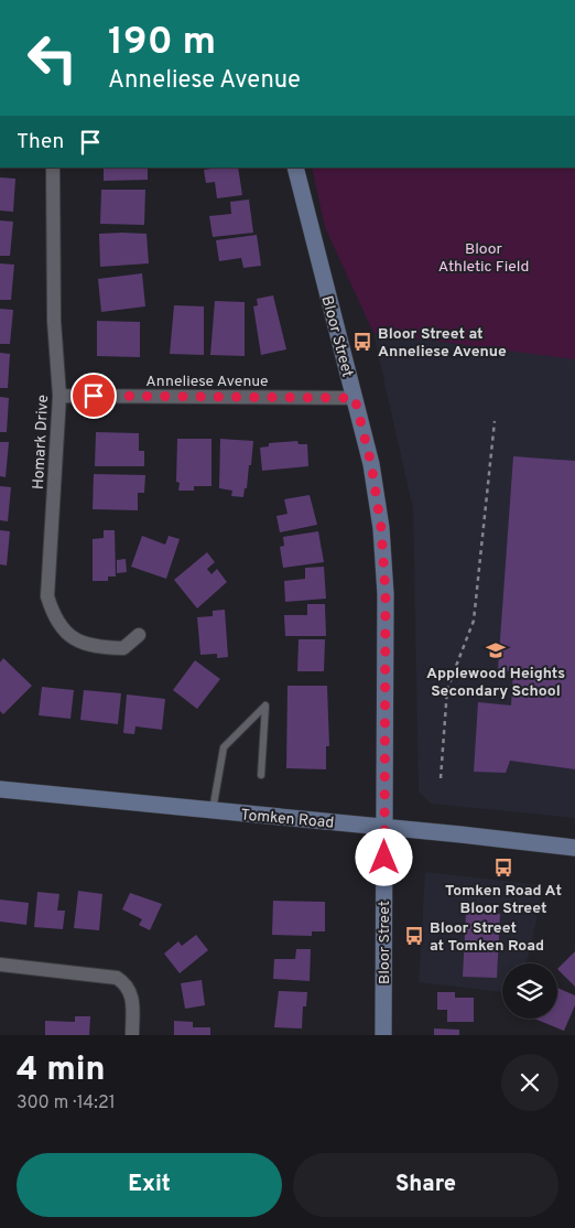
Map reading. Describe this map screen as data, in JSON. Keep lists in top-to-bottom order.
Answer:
{
  "streets": {
    "street": [
      "Bloor Street",
      "Anneliese Avenue",
      "Homark Drive",
      "Tomken Road"
    ]
  },
  "crossings": [
    ["Bloor Street", "Anneliese Avenue"],
    ["Bloor Street", "Tomken Road"],
    ["Anneliese Avenue", "Homark Drive"]
  ],
  "parks": ["Bloor Athletic Field"],
  "places": {
    "bus stop": ["Bloor Street at Anneliese Avenue", "Tomken Road At Bloor Street", "Bloor Street at Tomken Road"],
    "school or university": ["Applewood Heights Secondary School"]
  },
  "page": {
    "turn": ["190 m", "Anneliese Avenue"],
    "then": "Then",
    "heading": ["4 min", "300 m · 14:21"],
    "buttons": ["Exit", "Share"]
  }
}
